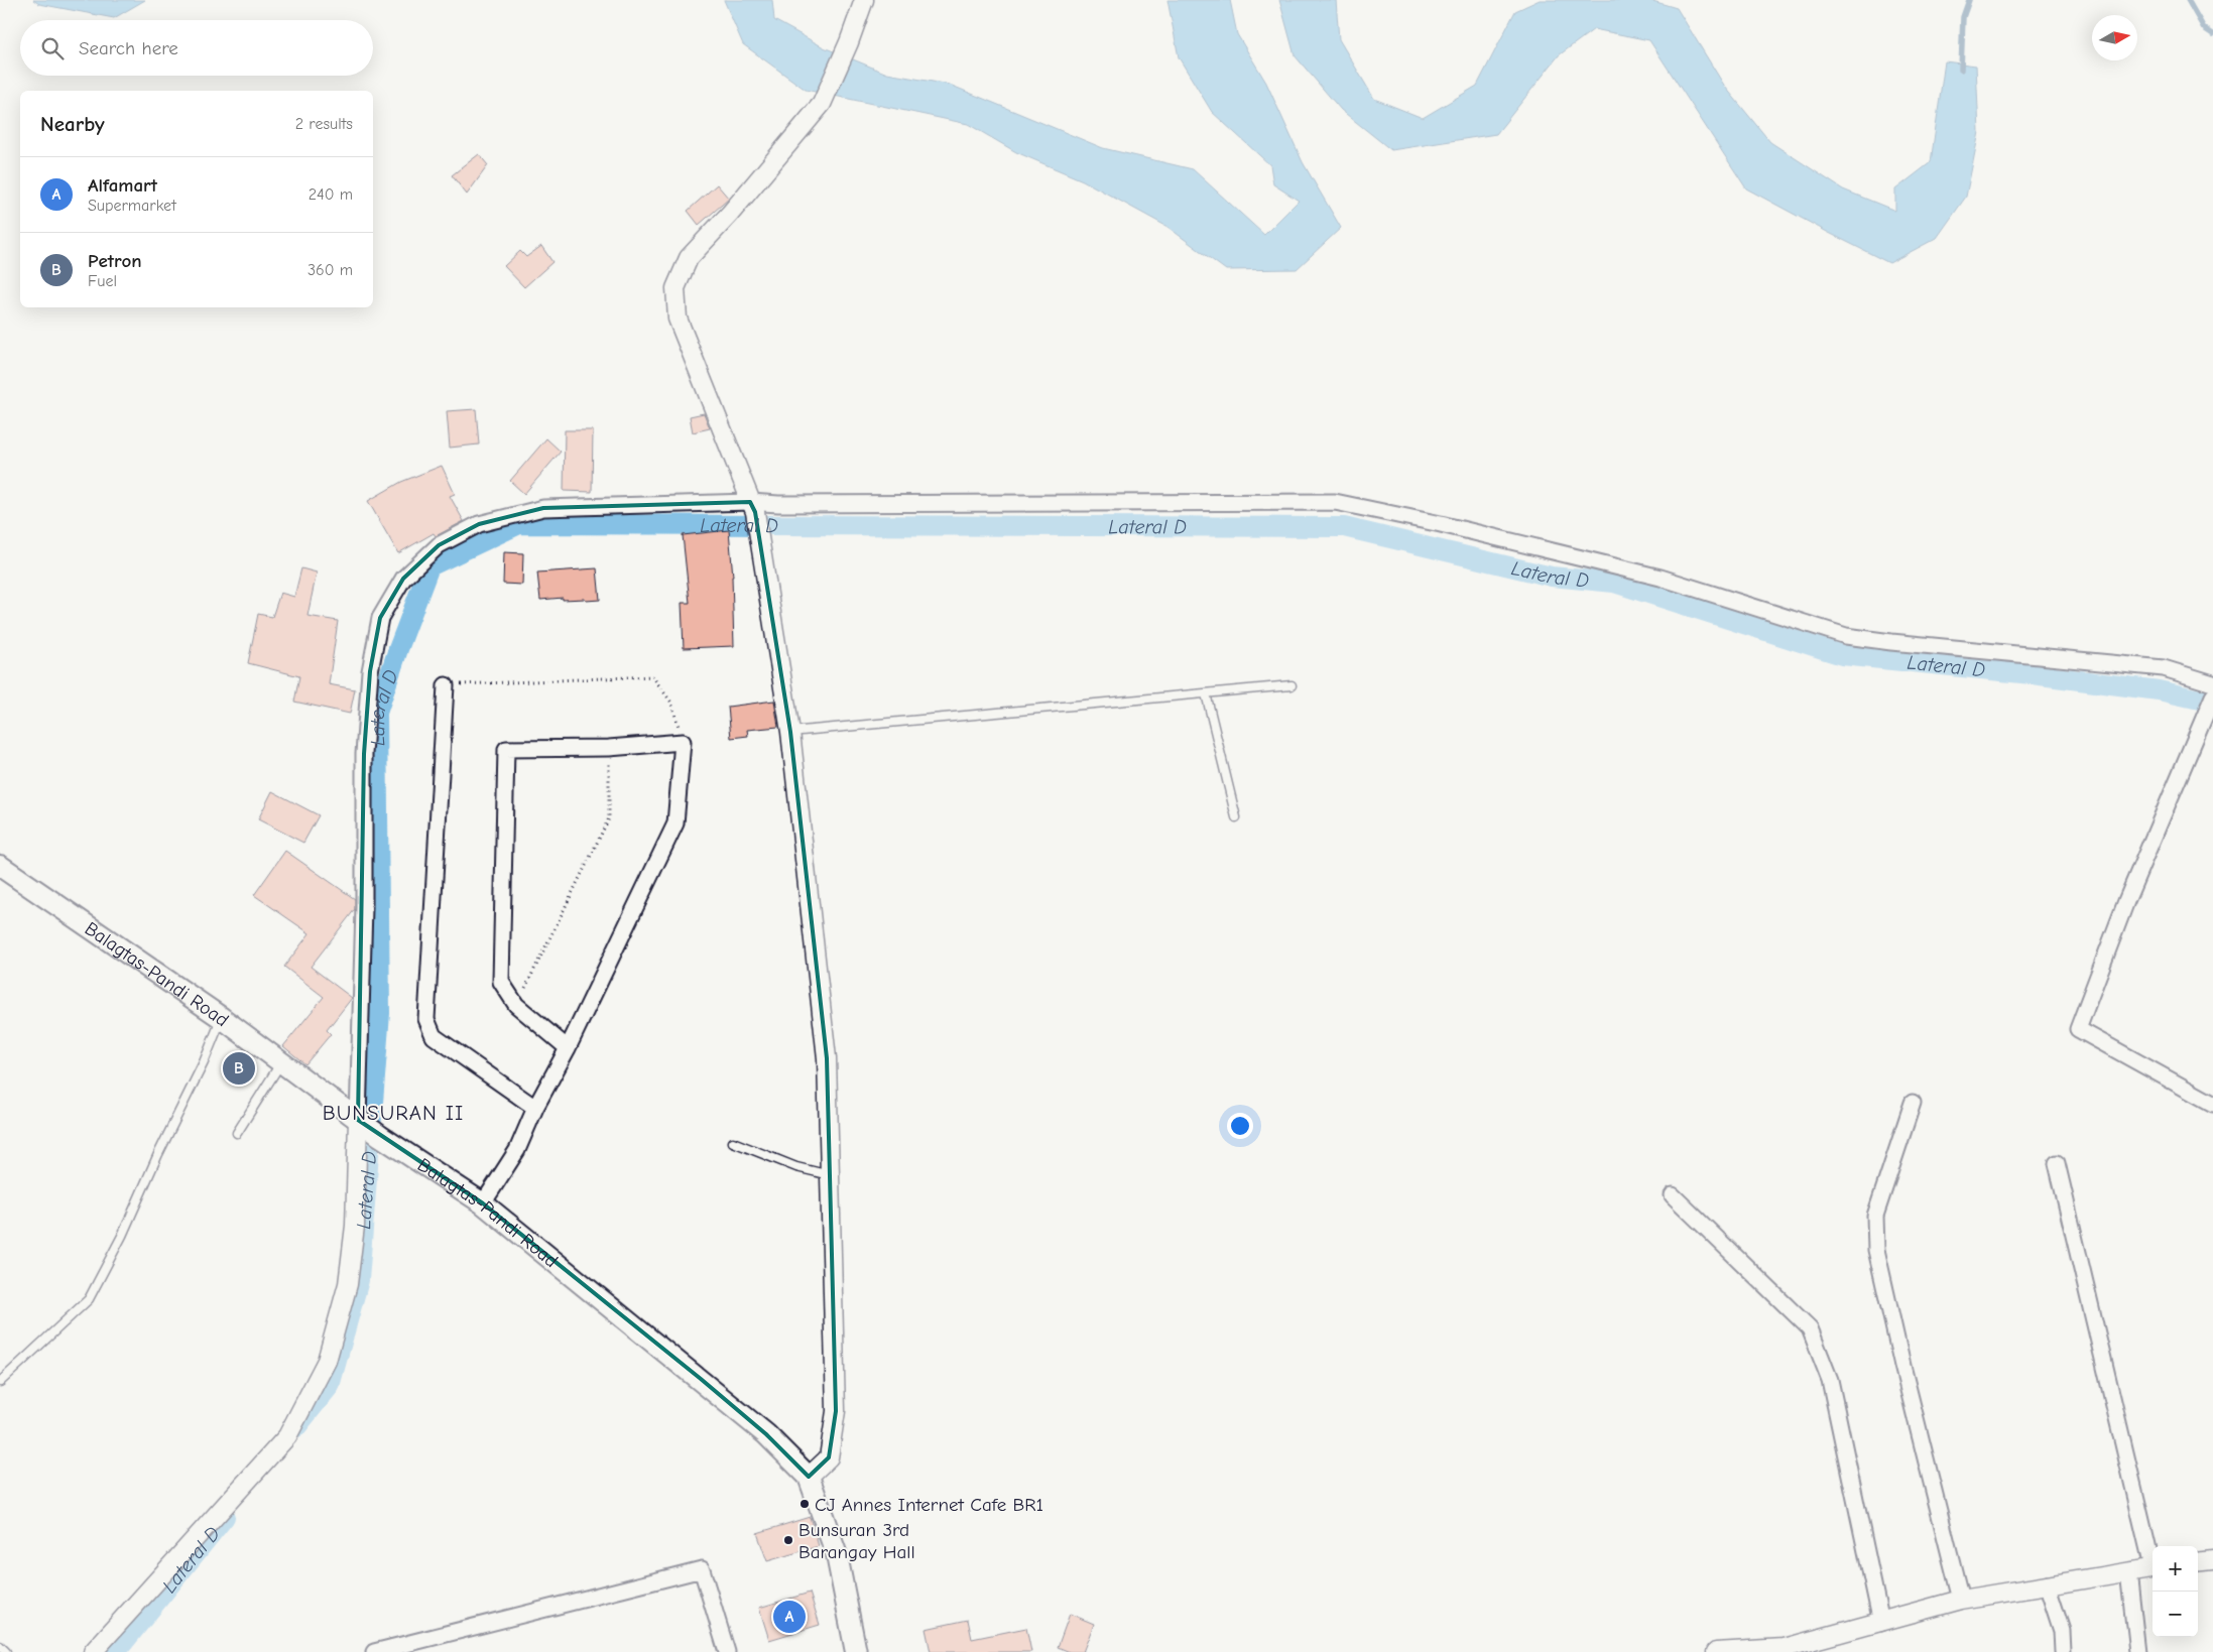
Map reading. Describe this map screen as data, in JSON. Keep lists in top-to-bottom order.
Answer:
{
  "streets": {
    "main road": ["Balagtas-Pandi Road"]
  },
  "districts": ["BUNSURAN II"],
  "water": ["Lateral D"],
  "places": ["CJ Annes Internet Cafe BR1", "Bunsuran 3rd Barangay Hall"],
  "north": "right",
  "page": {
    "search": "Search here",
    "heading": ["Nearby", "2 results"],
    "list": [
      {
        "mark": "A",
        "name": "Alfamart",
        "note": "Supermarket",
        "value": "240 m"
      },
      {
        "mark": "B",
        "name": "Petron",
        "note": "Fuel",
        "value": "360 m"
      }
    ],
    "pins": ["B", "A"],
    "map_buttons": ["+", "−"]
  }
}
